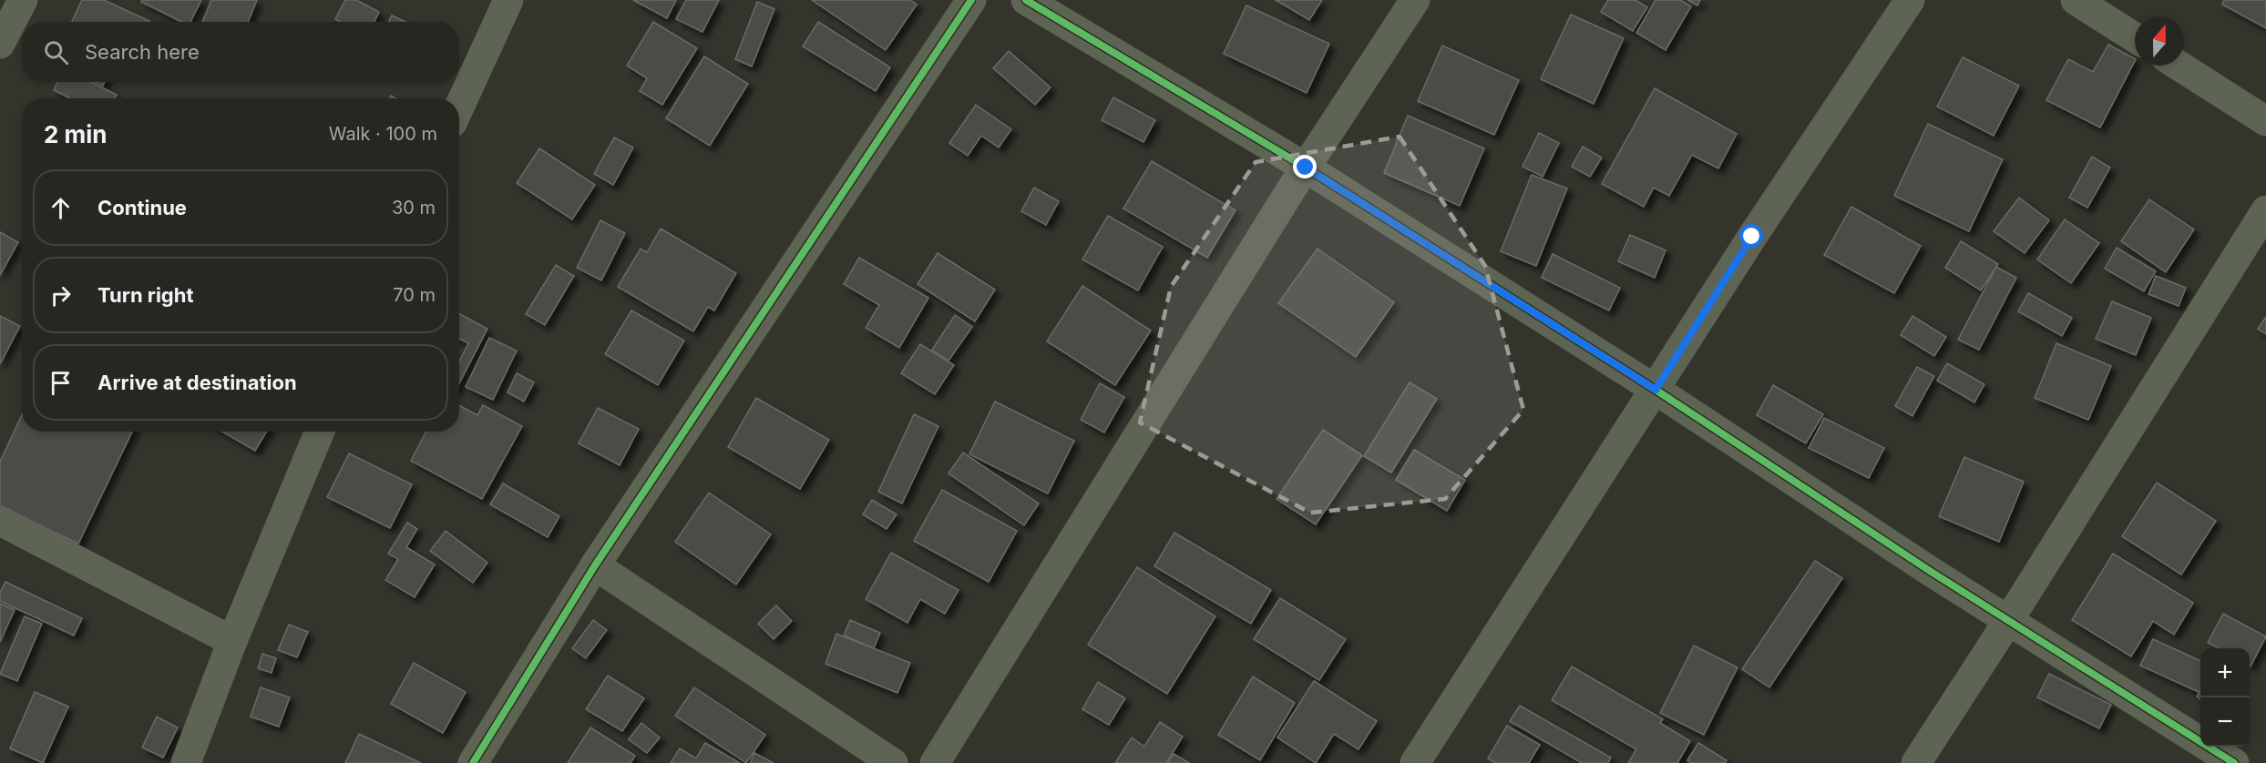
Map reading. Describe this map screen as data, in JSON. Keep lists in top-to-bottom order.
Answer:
{
  "north": "top",
  "page": {
    "search": "Search here",
    "heading": ["2 min", "Walk · 100 m"],
    "list": [
      ["Continue", "30 m"],
      ["Turn right", "70 m"],
      "Arrive at destination"
    ],
    "map_buttons": ["+", "−"]
  }
}
